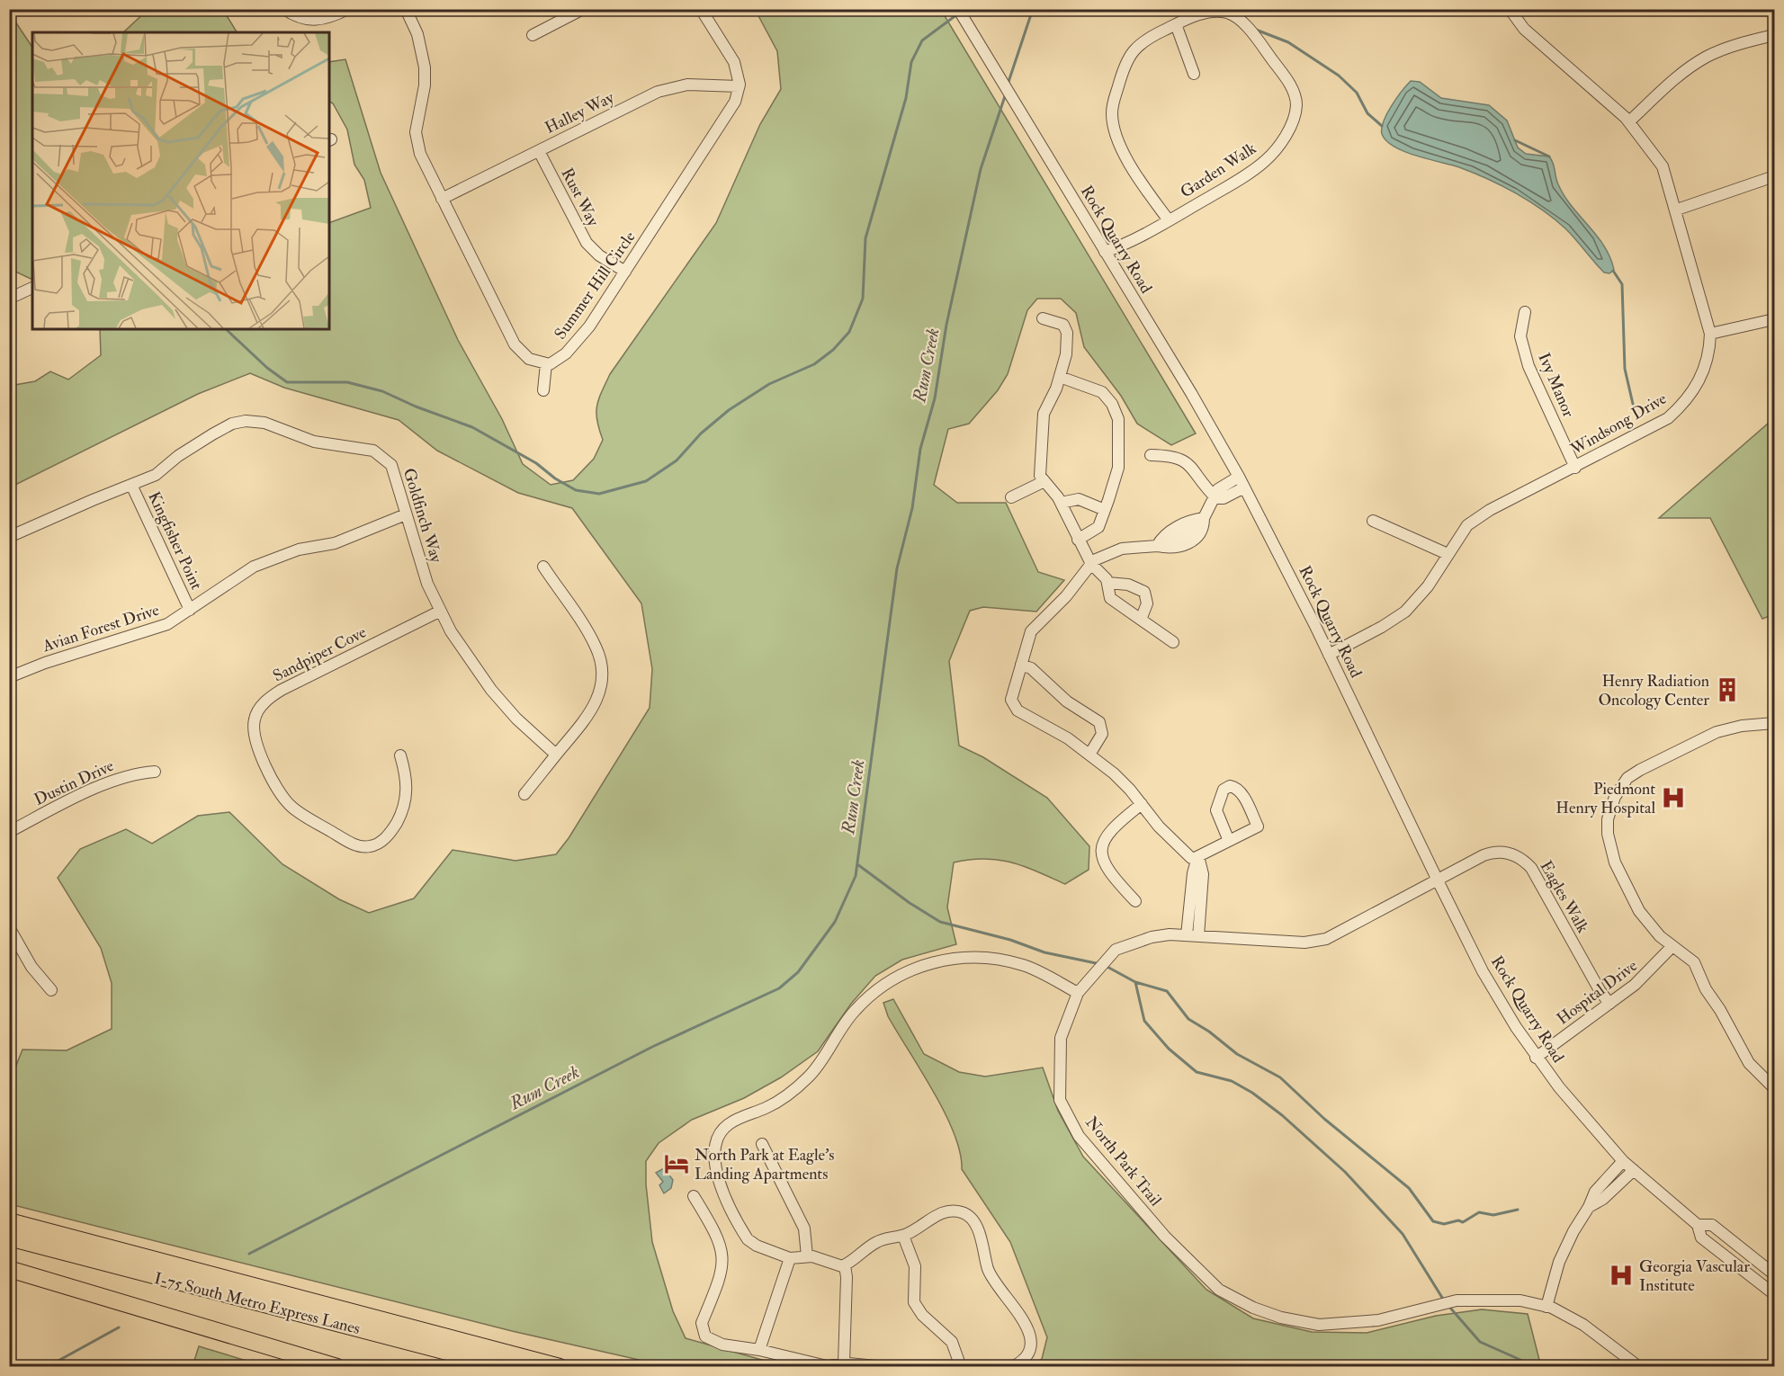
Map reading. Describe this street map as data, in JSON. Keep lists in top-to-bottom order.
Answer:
{
  "streets": {
    "highway": ["I-75 South Metro Express Lanes"],
    "street": [
      "Halley Way",
      "Garden Walk",
      "Rust Way",
      "Rock Quarry Road",
      "Summer Hill Circle",
      "Ivy Manor",
      "Windsong Drive",
      "Goldfinch Way",
      "Kingfisher Point",
      "Avian Forest Drive",
      "Sandpiper Cove",
      "Dustin Drive",
      "Eagles Walk",
      "Hospital Drive",
      "North Park Trail"
    ]
  },
  "crossings": [
    ["Halley Way", "Rust Way"],
    ["Halley Way", "Summer Hill Circle"],
    ["Garden Walk", "Rock Quarry Road"],
    ["Rust Way", "Summer Hill Circle"],
    ["Rock Quarry Road", "Windsong Drive"],
    ["Rock Quarry Road", "Eagles Walk"],
    ["Rock Quarry Road", "Hospital Drive"],
    ["Rock Quarry Road", "North Park Trail"],
    ["Ivy Manor", "Windsong Drive"],
    ["Goldfinch Way", "Kingfisher Point"],
    ["Goldfinch Way", "Avian Forest Drive"],
    ["Goldfinch Way", "Sandpiper Cove"],
    ["Kingfisher Point", "Avian Forest Drive"],
    ["Eagles Walk", "Hospital Drive"],
    ["Eagles Walk", "North Park Trail"]
  ],
  "water": ["Rum Creek"],
  "places": {
    "building": ["Henry Radiation Oncology Center"],
    "hospital": ["Piedmont Henry Hospital", "Georgia Vascular Institute"],
    "hotel": ["North Park at Eagle's Landing Apartments"]
  }
}
